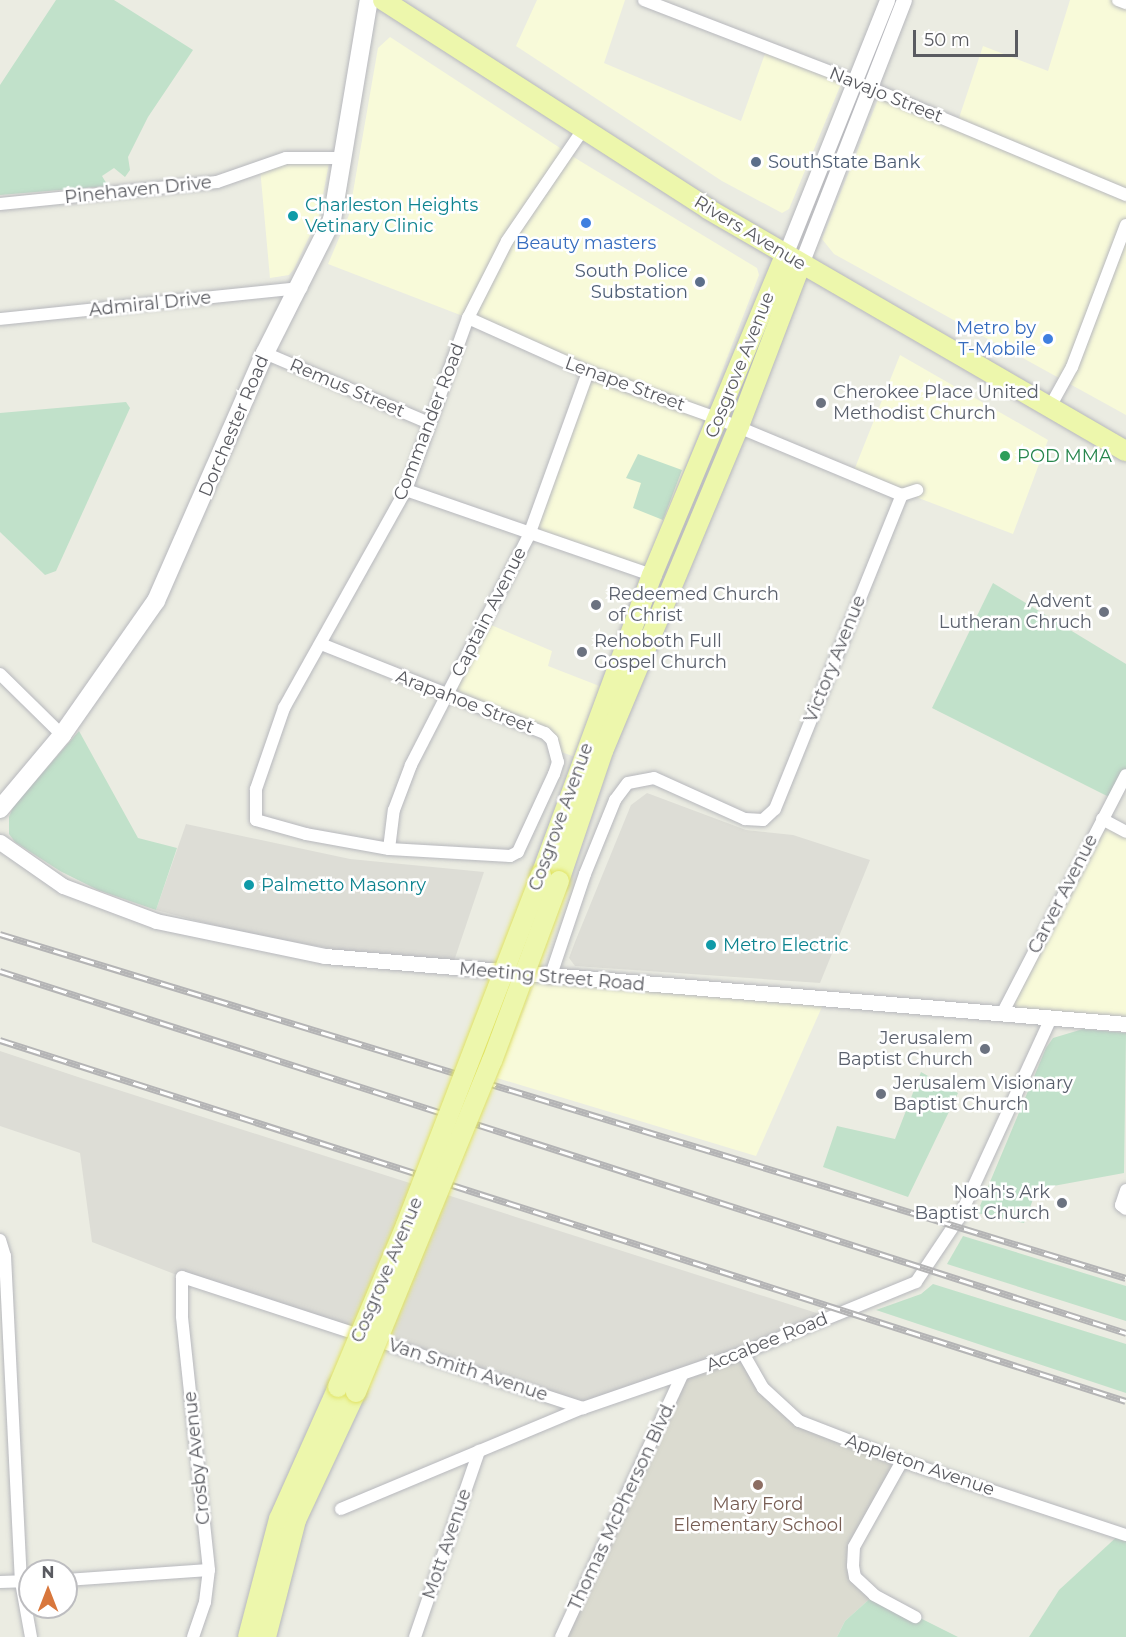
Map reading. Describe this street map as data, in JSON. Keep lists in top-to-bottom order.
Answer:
{
  "streets": {
    "main road": ["Rivers Avenue", "Cosgrove Avenue", "Dorchester Road"],
    "street": [
      "Navajo Street",
      "Pinehaven Drive",
      "Admiral Drive",
      "Lenape Street",
      "Remus Street",
      "Commander Road",
      "Captain Avenue",
      "Victory Avenue",
      "Arapahoe Street",
      "Carver Avenue",
      "Meeting Street Road",
      "Accabee Road",
      "Van Smith Avenue",
      "Crosby Avenue",
      "Appleton Avenue",
      "Thomas McPherson Blvd.",
      "Mott Avenue"
    ]
  },
  "crossings": [
    ["Navajo Street", "Cosgrove Avenue"],
    ["Pinehaven Drive", "Dorchester Road"],
    ["Rivers Avenue", "Cosgrove Avenue"],
    ["Rivers Avenue", "Commander Road"],
    ["Admiral Drive", "Dorchester Road"],
    ["Cosgrove Avenue", "Lenape Street"],
    ["Lenape Street", "Commander Road"],
    ["Lenape Street", "Captain Avenue"],
    ["Lenape Street", "Victory Avenue"],
    ["Remus Street", "Commander Road"],
    ["Remus Street", "Dorchester Road"],
    ["Commander Road", "Captain Avenue"],
    ["Commander Road", "Arapahoe Street"],
    ["Captain Avenue", "Arapahoe Street"],
    ["Victory Avenue", "Meeting Street Road"],
    ["Carver Avenue", "Meeting Street Road"],
    ["Meeting Street Road", "Accabee Road"],
    ["Accabee Road", "Van Smith Avenue"],
    ["Accabee Road", "Appleton Avenue"],
    ["Accabee Road", "Thomas McPherson Blvd."],
    ["Accabee Road", "Mott Avenue"],
    ["Van Smith Avenue", "Crosby Avenue"]
  ],
  "places": [
    "SouthState Bank",
    "Charleston Heights Vetinary Clinic",
    "Beauty masters",
    "South Police Substation",
    "Metro by T-Mobile",
    "Cherokee Place United Methodist Church",
    "POD MMA",
    "Redeemed Church of Christ",
    "Advent Lutheran Chruch",
    "Rehoboth Full Gospel Church",
    "Palmetto Masonry",
    "Metro Electric",
    "Jerusalem Baptist Church",
    "Jerusalem Visionary Baptist Church",
    "Noah's Ark Baptist Church",
    "Mary Ford Elementary School"
  ],
  "scale_bar": "50 m",
  "north": "top"
}
